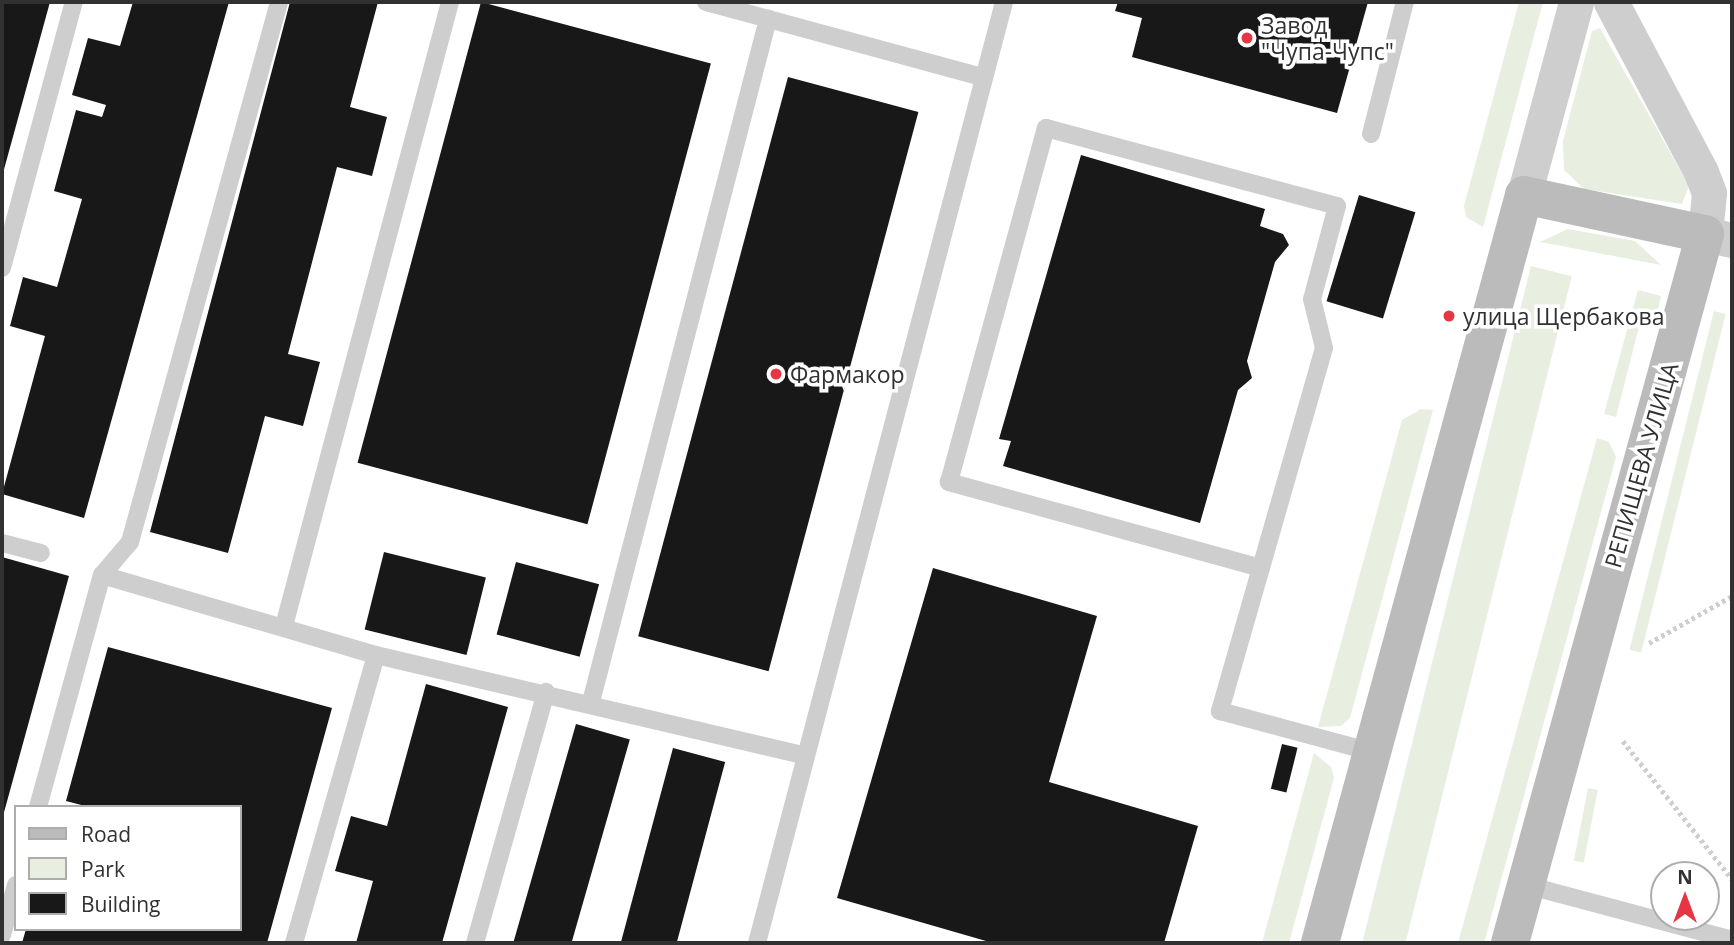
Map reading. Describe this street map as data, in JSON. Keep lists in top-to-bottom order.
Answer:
{
  "streets": {
    "street": ["РЕПИЩЕВА УЛИЦА"]
  },
  "places": ["Завод \"Чупа-Чупс\"", "улица Щербакова", "Фармакор"],
  "legend": ["Road", "Park", "Building"],
  "north": "top"
}
